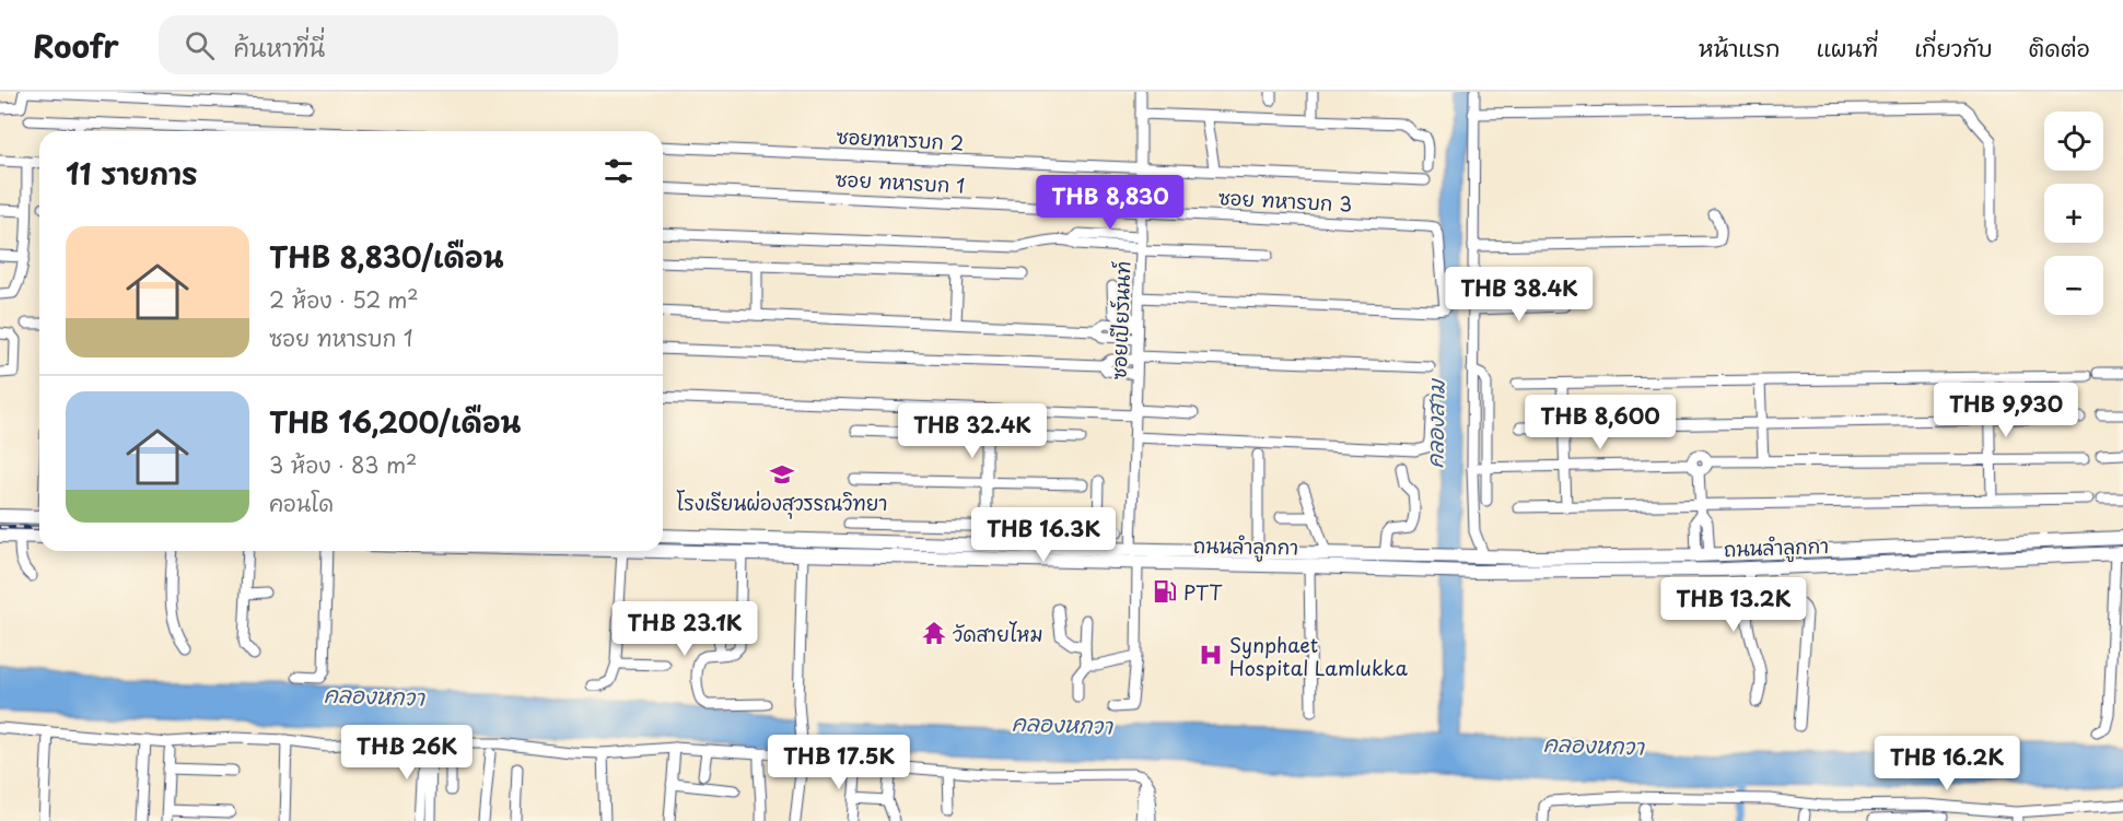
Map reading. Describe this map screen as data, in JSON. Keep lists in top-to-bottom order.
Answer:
{
  "streets": {
    "main road": ["ถนนลำลูกกา"],
    "street": [
      "ซอยทหารบก 2",
      "ซอย ทหารบก 1",
      "ซอย ทหารบก 3",
      "ซอยเปียร์นนท์"
    ]
  },
  "crossings": [
    ["ซอยทหารบก 2", "ซอยเปียร์นนท์"],
    ["ซอย ทหารบก 1", "ซอย ทหารบก 3"],
    ["ซอย ทหารบก 1", "ซอยเปียร์นนท์"],
    ["ซอย ทหารบก 3", "ซอยเปียร์นนท์"],
    ["ซอยเปียร์นนท์", "ถนนลำลูกกา"]
  ],
  "water": ["คลองสาม", "คลองหกวา"],
  "places": {
    "school or university": ["โรงเรียนผ่องสุวรรณวิทยา"],
    "fuel station": ["PTT"],
    "temple": ["วัดสายไหม"],
    "hospital": ["Synphaet Hospital Lamlukka"]
  },
  "page": {
    "header": "Roofr",
    "search": "ค้นหาที่นี่",
    "nav": [
      "หน้าแรก",
      "แผนที่",
      "เกี่ยวกับ",
      "ติดต่อ"
    ],
    "map_buttons": ["+", "−"],
    "heading": "11 รายการ",
    "price": [
      "THB 8,830",
      "THB 38.4K",
      "THB 9,930",
      "THB 8,600",
      "THB 32.4K",
      "THB 16.3K",
      "THB 13.2K",
      "THB 23.1K",
      "THB 26K",
      "THB 17.5K",
      "THB 16.2K"
    ],
    "list": [
      {
        "name": "THB 8,830/เดือน",
        "note": "2 ห้อง · 52 m² · ซอย ทหารบก 1"
      },
      {
        "name": "THB 16,200/เดือน",
        "note": "3 ห้อง · 83 m² · คอนโด"
      }
    ]
  }
}
